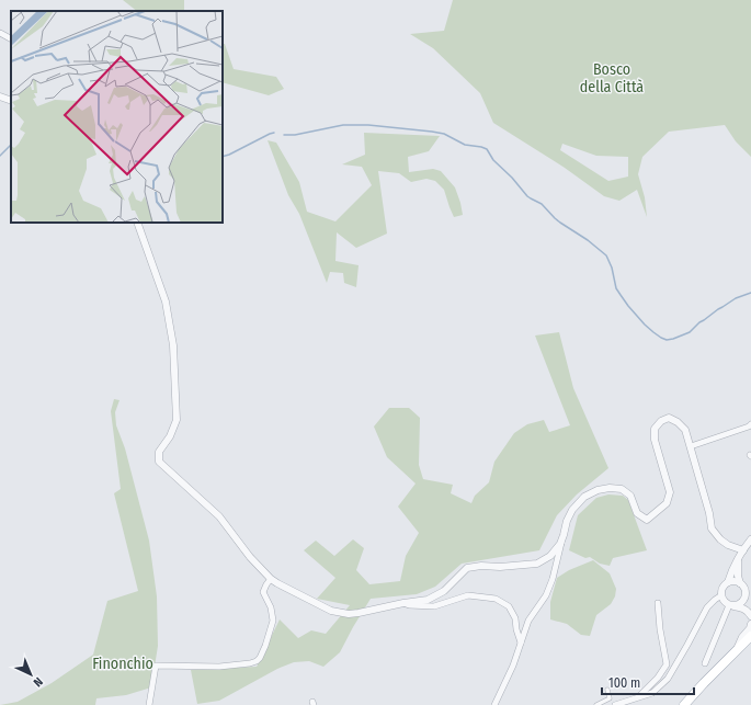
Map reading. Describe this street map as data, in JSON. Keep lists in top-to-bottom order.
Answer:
{
  "parks": ["Bosco della Città", "Finonchio"],
  "scale_bar": "100 m",
  "north": "bottom right"
}
